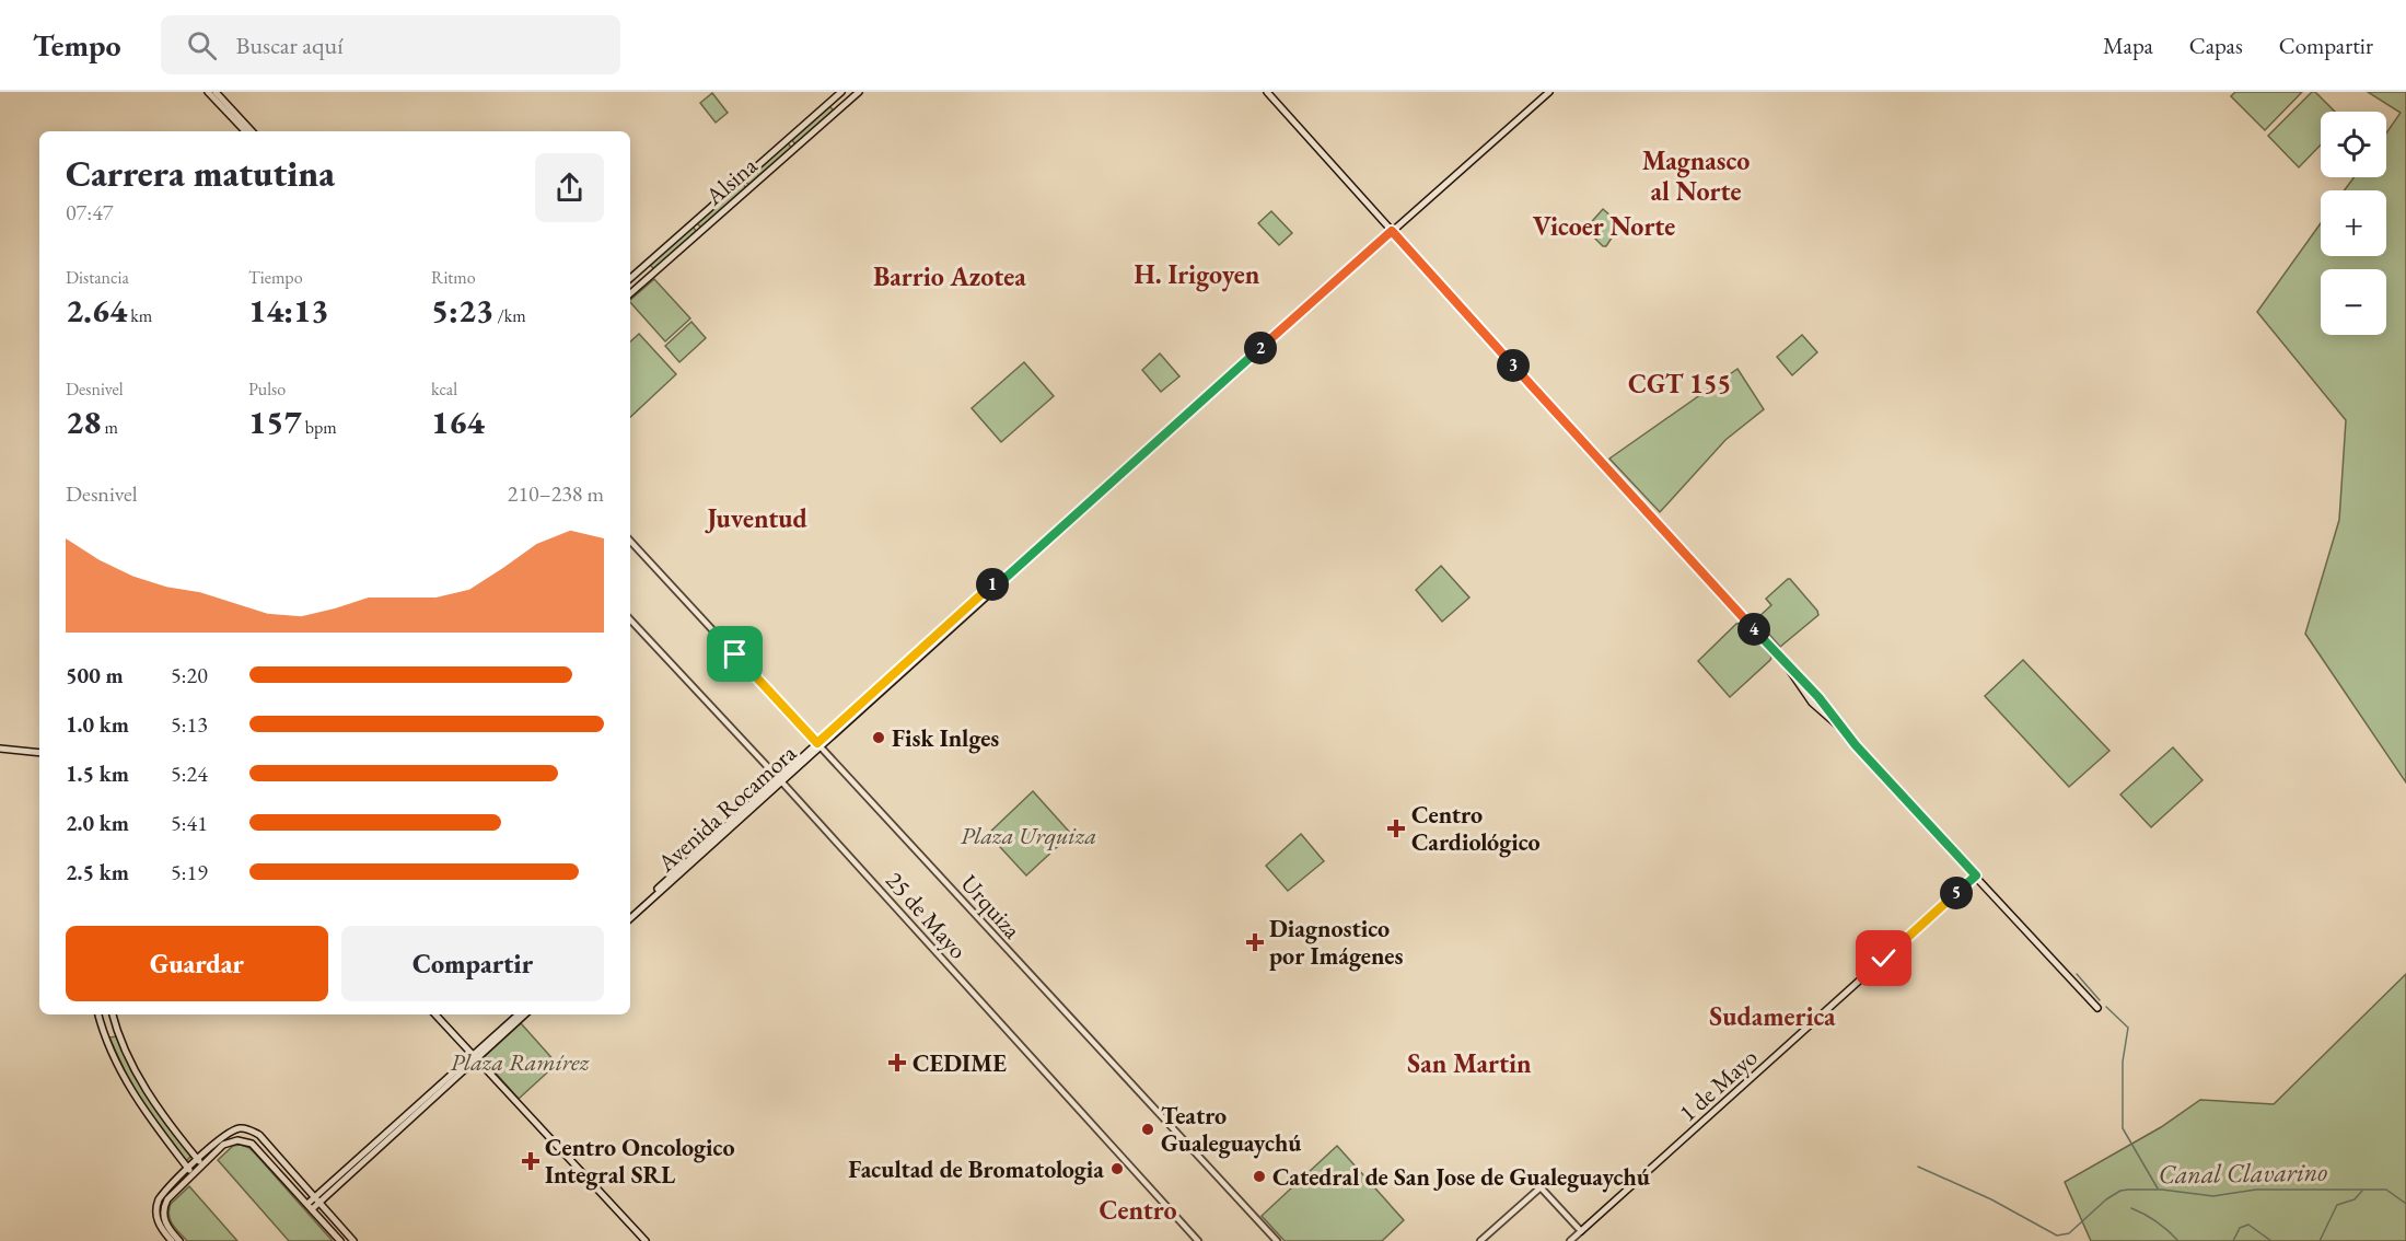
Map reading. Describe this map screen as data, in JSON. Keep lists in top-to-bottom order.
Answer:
{
  "streets": {
    "main road": ["Alsina", "Avenida Rocamora", "1 de Mayo"],
    "street": ["Urquiza", "25 de Mayo"]
  },
  "crossings": [
    ["Avenida Rocamora", "Urquiza"],
    ["Avenida Rocamora", "25 de Mayo"]
  ],
  "districts": [
    "Magnasco al Norte",
    "Vicoer Norte",
    "H. Irigoyen",
    "Barrio Azotea",
    "CGT 155",
    "Juventud",
    "Sudamerica",
    "San Martin",
    "Centro"
  ],
  "water": ["Canal Clavarino"],
  "parks": ["Plaza Urquiza", "Plaza Ramírez"],
  "places": {
    "other": [
      "Fisk Inlges",
      "Teatro Gualeguaychú",
      "Facultad de Bromatologia",
      "Catedral de San Jose de Gualeguaychú"
    ],
    "health": [
      "Centro Cardiológico",
      "Diagnostico por Imágenes",
      "CEDIME",
      "Centro Oncologico Integral SRL"
    ]
  },
  "page": {
    "header": "Tempo",
    "search": "Buscar aquí",
    "nav": ["Mapa", "Capas", "Compartir"],
    "map_buttons": ["+", "−"],
    "heading": ["Carrera matutina", "07:47"],
    "stats": [
      ["Distancia", "2.64 km"],
      ["Tiempo", "14:13"],
      ["Ritmo", "5:23 /km"],
      ["Desnivel", "28 m"],
      ["Pulso", "157 bpm"],
      ["kcal", "164"]
    ],
    "pins": [
      "2",
      "3",
      "1",
      "4",
      "5"
    ],
    "chart": ["Desnivel", "210–238 m"],
    "list": [
      {
        "name": "500 m",
        "note": "5:20"
      },
      {
        "name": "1.0 km",
        "note": "5:13"
      },
      {
        "name": "1.5 km",
        "note": "5:24"
      },
      {
        "name": "2.0 km",
        "note": "5:41"
      },
      {
        "name": "2.5 km",
        "note": "5:19"
      }
    ],
    "buttons": ["Guardar", "Compartir"]
  }
}
